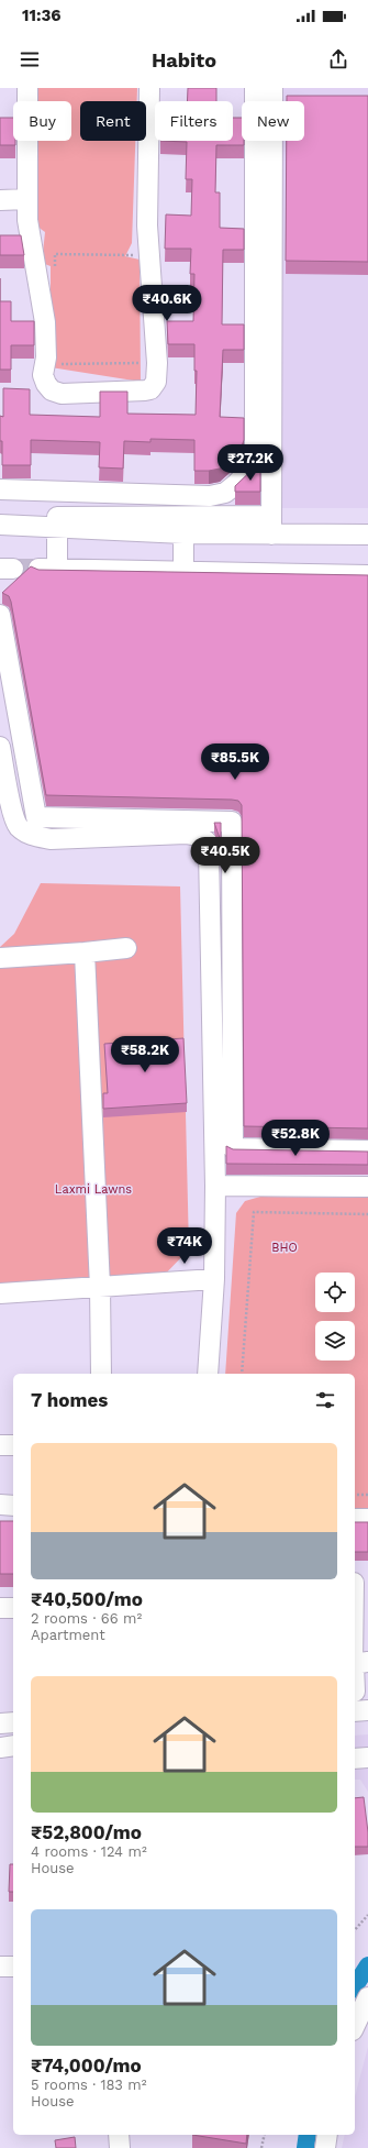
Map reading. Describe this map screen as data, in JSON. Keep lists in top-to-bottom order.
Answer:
{
  "parks": ["Laxmi Lawns", "BHO"],
  "page": {
    "status": "11:36",
    "header": "Habito",
    "chip": [
      "Buy",
      "Rent",
      "Filters",
      "New"
    ],
    "price": [
      "₹40.6K",
      "₹27.2K",
      "₹85.5K",
      "₹40.5K",
      "₹58.2K",
      "₹52.8K",
      "₹74K"
    ],
    "heading": "7 homes",
    "list": [
      {
        "name": "₹40,500/mo",
        "note": "2 rooms · 66 m² · Apartment"
      },
      {
        "name": "₹52,800/mo",
        "note": "4 rooms · 124 m² · House"
      },
      {
        "name": "₹74,000/mo",
        "note": "5 rooms · 183 m² · House"
      }
    ]
  }
}
